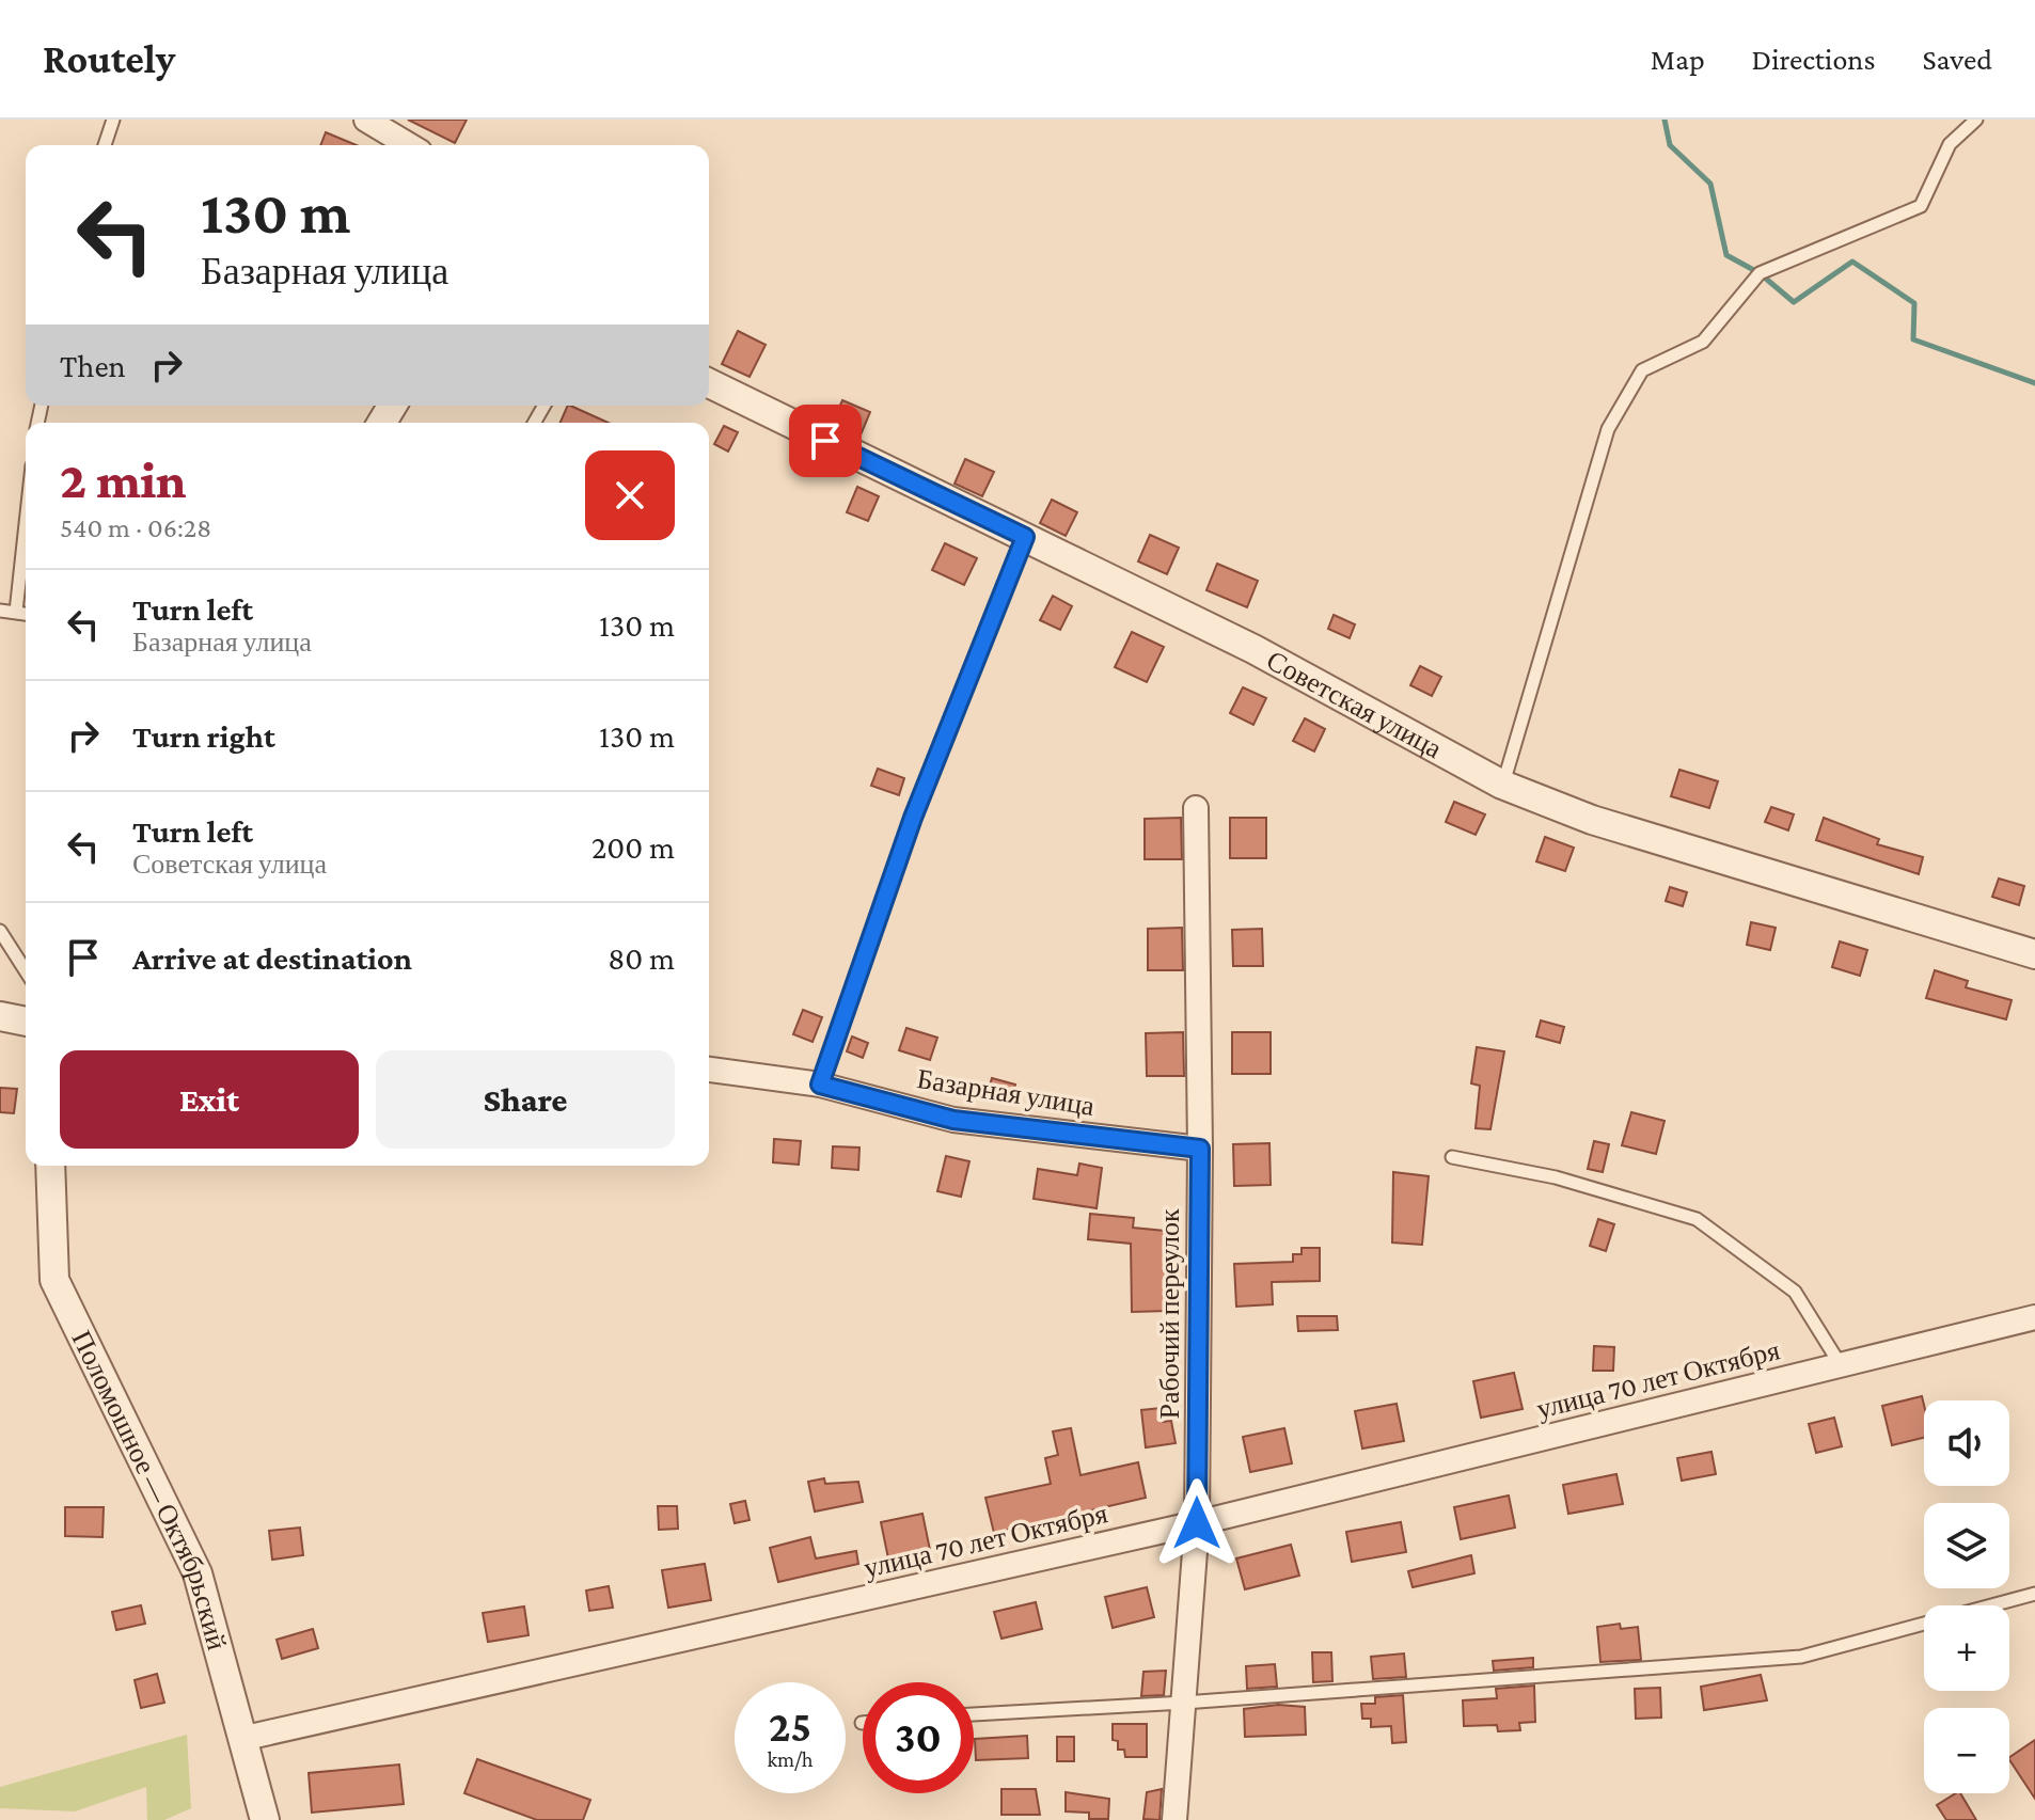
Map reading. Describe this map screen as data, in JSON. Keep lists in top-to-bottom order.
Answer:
{
  "streets": {
    "street": [
      "Советская улица",
      "Базарная улица",
      "Рабочий переулок",
      "улица 70 лет Октября",
      "Поломошное — Октябрьский"
    ]
  },
  "crossings": [
    ["Базарная улица", "Рабочий переулок"],
    ["Рабочий переулок", "улица 70 лет Октября"],
    ["улица 70 лет Октября", "Поломошное — Октябрьский"]
  ],
  "page": {
    "header": "Routely",
    "nav": ["Map", "Directions", "Saved"],
    "turn": ["130 m", "Базарная улица"],
    "then": "Then",
    "heading": ["2 min", "540 m · 06:28"],
    "list": [
      {
        "name": "Turn left",
        "note": "Базарная улица",
        "value": "130 m"
      },
      {
        "name": "Turn right",
        "value": "130 m"
      },
      {
        "name": "Turn left",
        "note": "Советская улица",
        "value": "200 m"
      },
      {
        "name": "Arrive at destination",
        "value": "80 m"
      }
    ],
    "buttons": ["Exit", "Share"],
    "map_buttons": ["+", "−"],
    "speed": "25 km/h",
    "limit": "30"
  }
}
